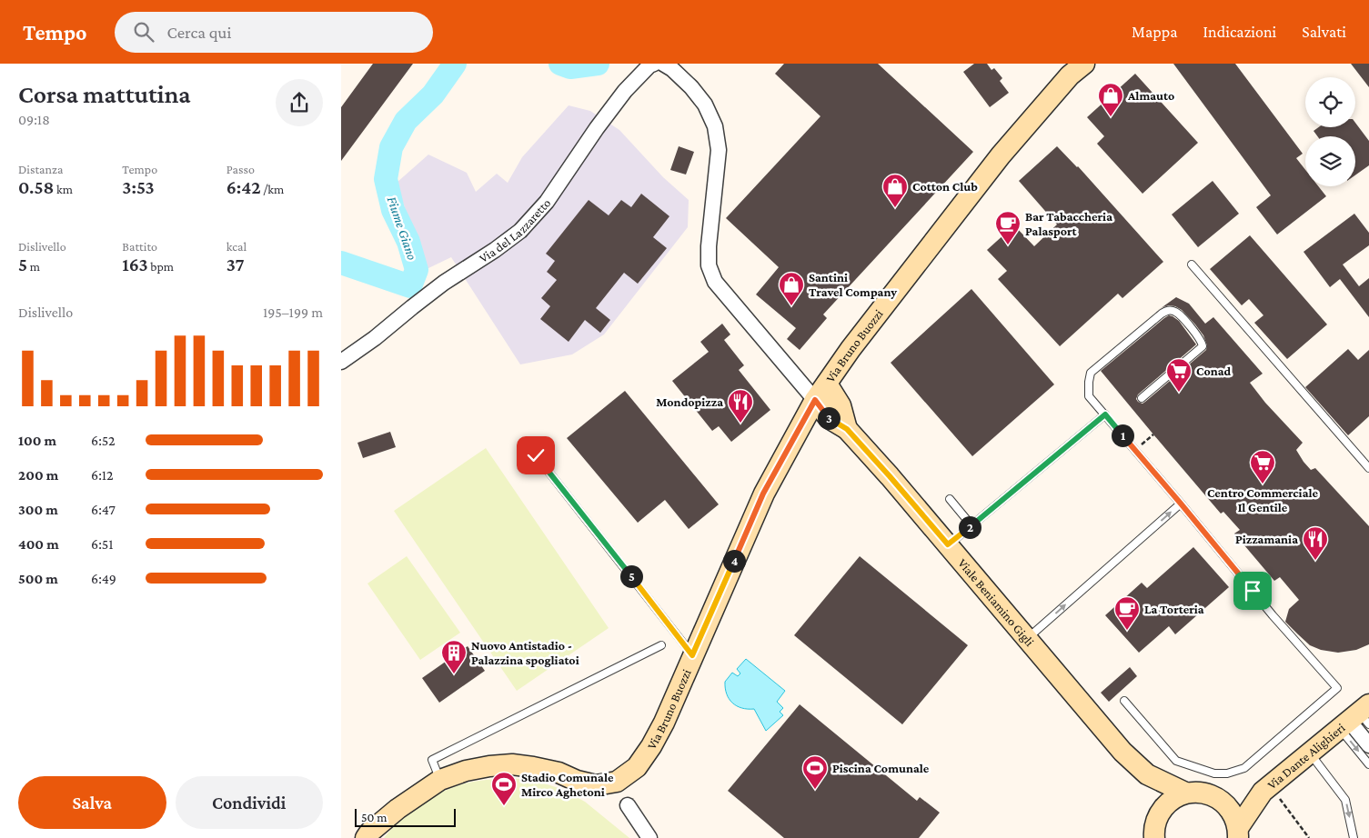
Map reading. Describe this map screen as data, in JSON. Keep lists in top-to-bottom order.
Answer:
{
  "streets": {
    "street": [
      "Via del Lazzaretto",
      "Via Bruno Buozzi",
      "Viale Beniamino Gigli",
      "Via Dante Alighieri"
    ]
  },
  "crossings": [
    ["Via Bruno Buozzi", "Viale Beniamino Gigli"]
  ],
  "water": ["Fiume Giano"],
  "places": {
    "shop": ["Almauto", "Cotton Club", "Santini Travel Company"],
    "cafe": ["Bar Tabaccheria Palasport", "La Torteria"],
    "supermarket": ["Conad", "Centro Commerciale Il Gentile"],
    "restaurant": ["Mondopizza", "Pizzamania"],
    "building": ["Nuovo Antistadio - Palazzina spogliatoi"],
    "sports": ["Piscina Comunale", "Stadio Comunale Mirco Aghetoni"]
  },
  "scale_bar": "50 m",
  "page": {
    "header": "Tempo",
    "search": "Cerca qui",
    "nav": ["Mappa", "Indicazioni", "Salvati"],
    "heading": ["Corsa mattutina", "09:18"],
    "stats": [
      ["Distanza", "0.58 km"],
      ["Tempo", "3:53"],
      ["Passo", "6:42 /km"],
      ["Dislivello", "5 m"],
      ["Battito", "163 bpm"],
      ["kcal", "37"]
    ],
    "chart": ["Dislivello", "195–199 m"],
    "pins": [
      "3",
      "1",
      "2",
      "4",
      "5"
    ],
    "list": [
      {
        "name": "100 m",
        "note": "6:52"
      },
      {
        "name": "200 m",
        "note": "6:12"
      },
      {
        "name": "300 m",
        "note": "6:47"
      },
      {
        "name": "400 m",
        "note": "6:51"
      },
      {
        "name": "500 m",
        "note": "6:49"
      }
    ],
    "buttons": ["Salva", "Condividi"],
    "scale": "50 m"
  }
}
